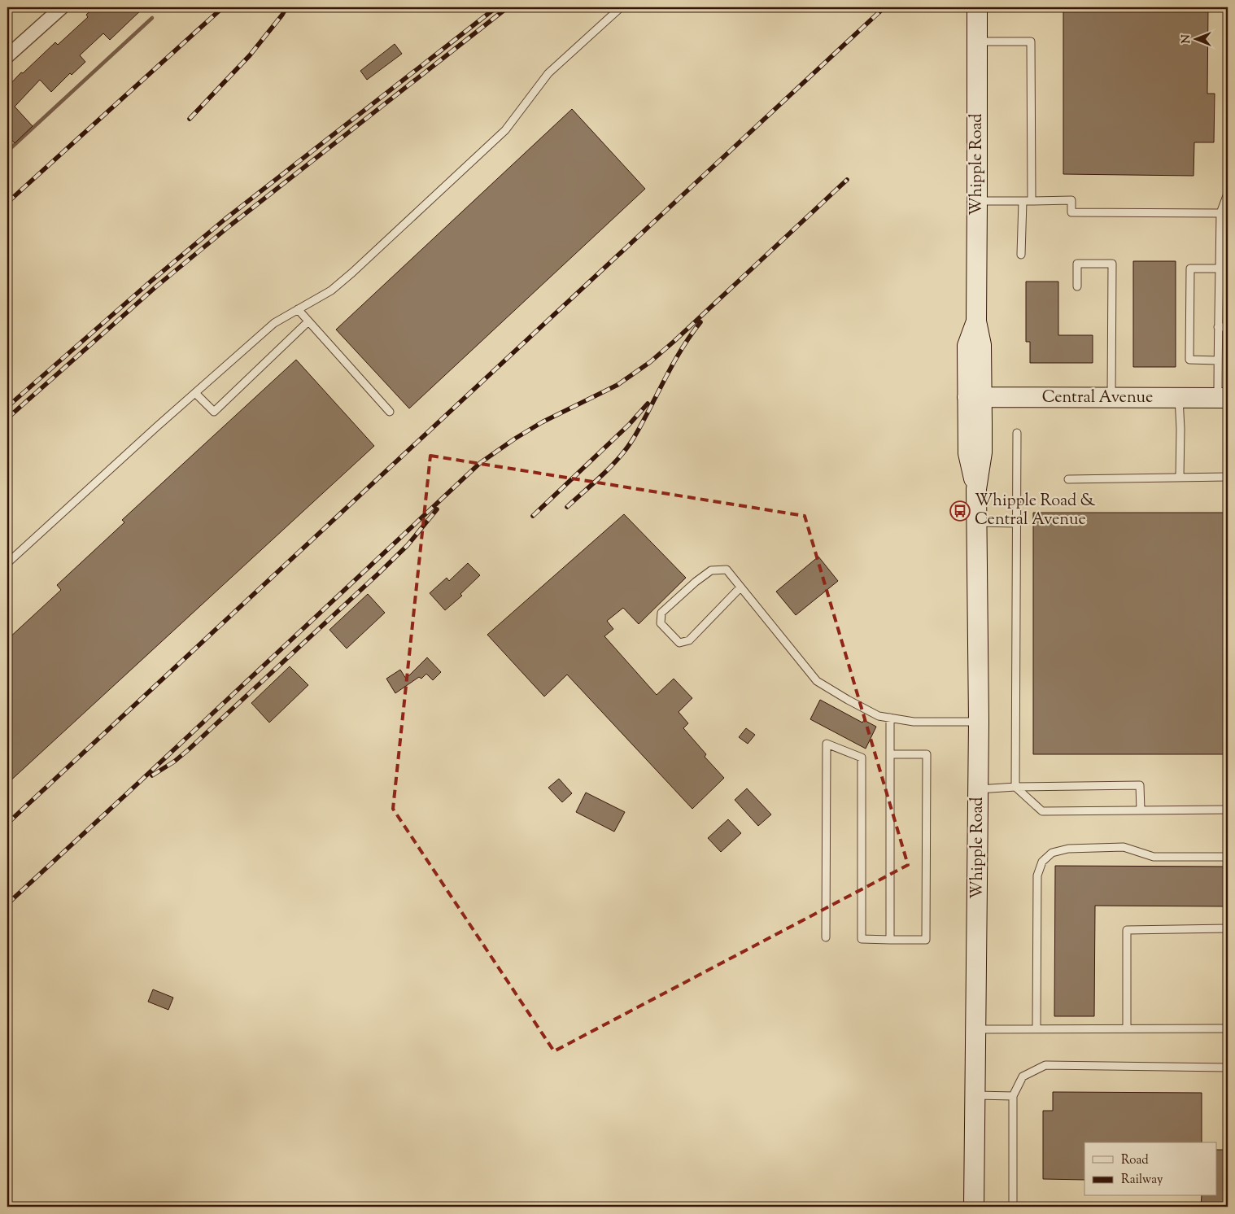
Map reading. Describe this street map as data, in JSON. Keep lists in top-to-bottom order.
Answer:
{
  "streets": {
    "main road": ["Whipple Road", "Central Avenue"]
  },
  "crossings": [
    ["Whipple Road", "Central Avenue"]
  ],
  "places": {
    "bus stop": ["Whipple Road & Central Avenue"]
  },
  "legend": ["Road", "Railway"],
  "north": "left"
}
